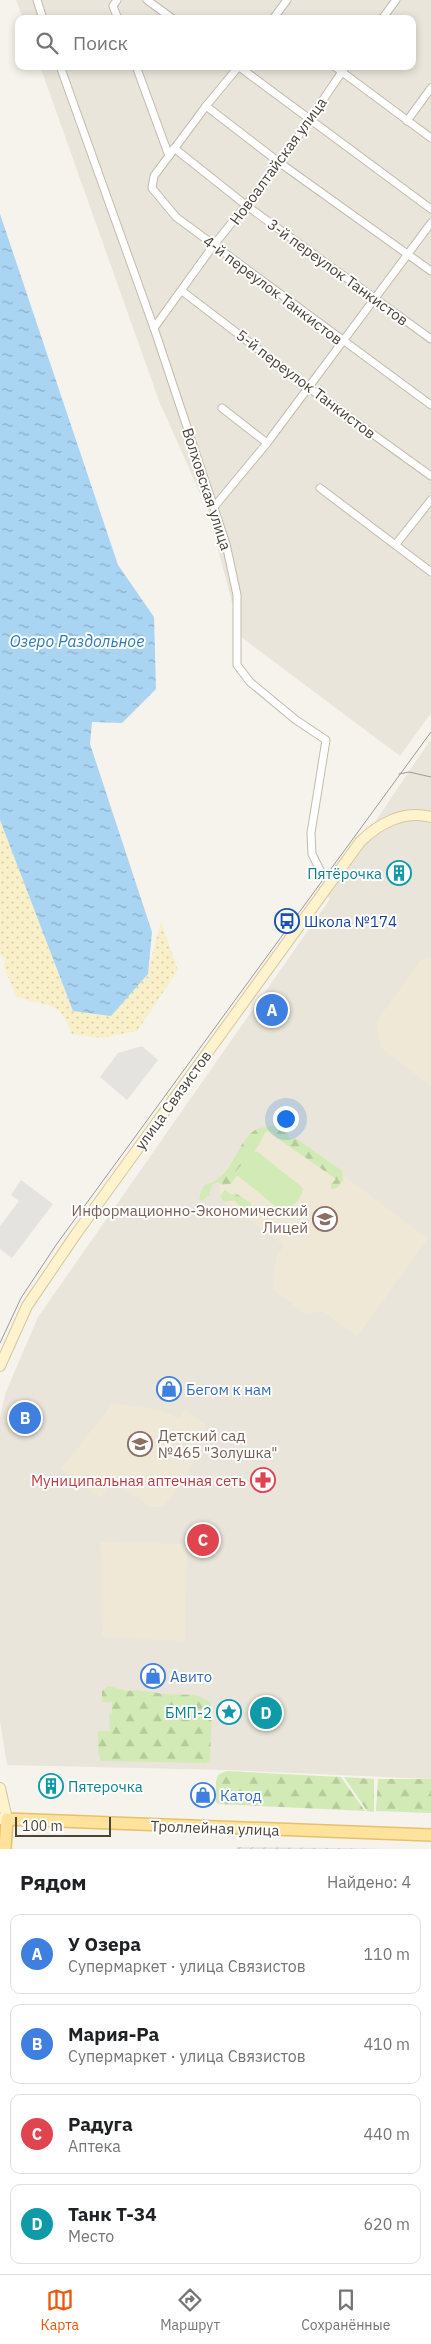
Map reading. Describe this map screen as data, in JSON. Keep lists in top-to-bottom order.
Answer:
{
  "streets": {
    "main road": ["улица Связистов", "Троллейная улица"],
    "street": [
      "Новоалтайская улица",
      "3-й переулок Танкистов",
      "4-й переулок Танкистов",
      "5-й переулок Танкистов",
      "Волховская улица"
    ]
  },
  "crossings": [
    ["Новоалтайская улица", "3-й переулок Танкистов"],
    ["Новоалтайская улица", "4-й переулок Танкистов"],
    ["Новоалтайская улица", "5-й переулок Танкистов"],
    ["Новоалтайская улица", "Волховская улица"],
    ["3-й переулок Танкистов", "4-й переулок Танкистов"],
    ["Волховская улица", "улица Связистов"]
  ],
  "water": ["Озеро Раздольное"],
  "places": {
    "building": ["Пятёрочка", "Пятерочка"],
    "bus stop": ["Школа №174"],
    "school or university": ["Информационно-Экономический Лицей", "Детский сад №465 \"Золушка\""],
    "shop": ["Бегом к нам", "Авито", "Катод"],
    "pharmacy": ["Муниципальная аптечная сеть"],
    "place": ["БМП-2"]
  },
  "scale_bar": "100 m",
  "page": {
    "search": "Поиск",
    "pins": [
      "A",
      "B",
      "C",
      "D"
    ],
    "scale": "100 m",
    "heading": ["Рядом", "Найдено: 4"],
    "list": [
      {
        "mark": "A",
        "name": "У Озера",
        "note": "Супермаркет · улица Связистов",
        "value": "110 m"
      },
      {
        "mark": "B",
        "name": "Мария-Ра",
        "note": "Супермаркет · улица Связистов",
        "value": "410 m"
      },
      {
        "mark": "C",
        "name": "Радуга",
        "note": "Аптека",
        "value": "440 m"
      },
      {
        "mark": "D",
        "name": "Танк Т-34",
        "note": "Место",
        "value": "620 m"
      }
    ],
    "nav": ["Карта", "Маршрут", "Сохранённые"]
  }
}
